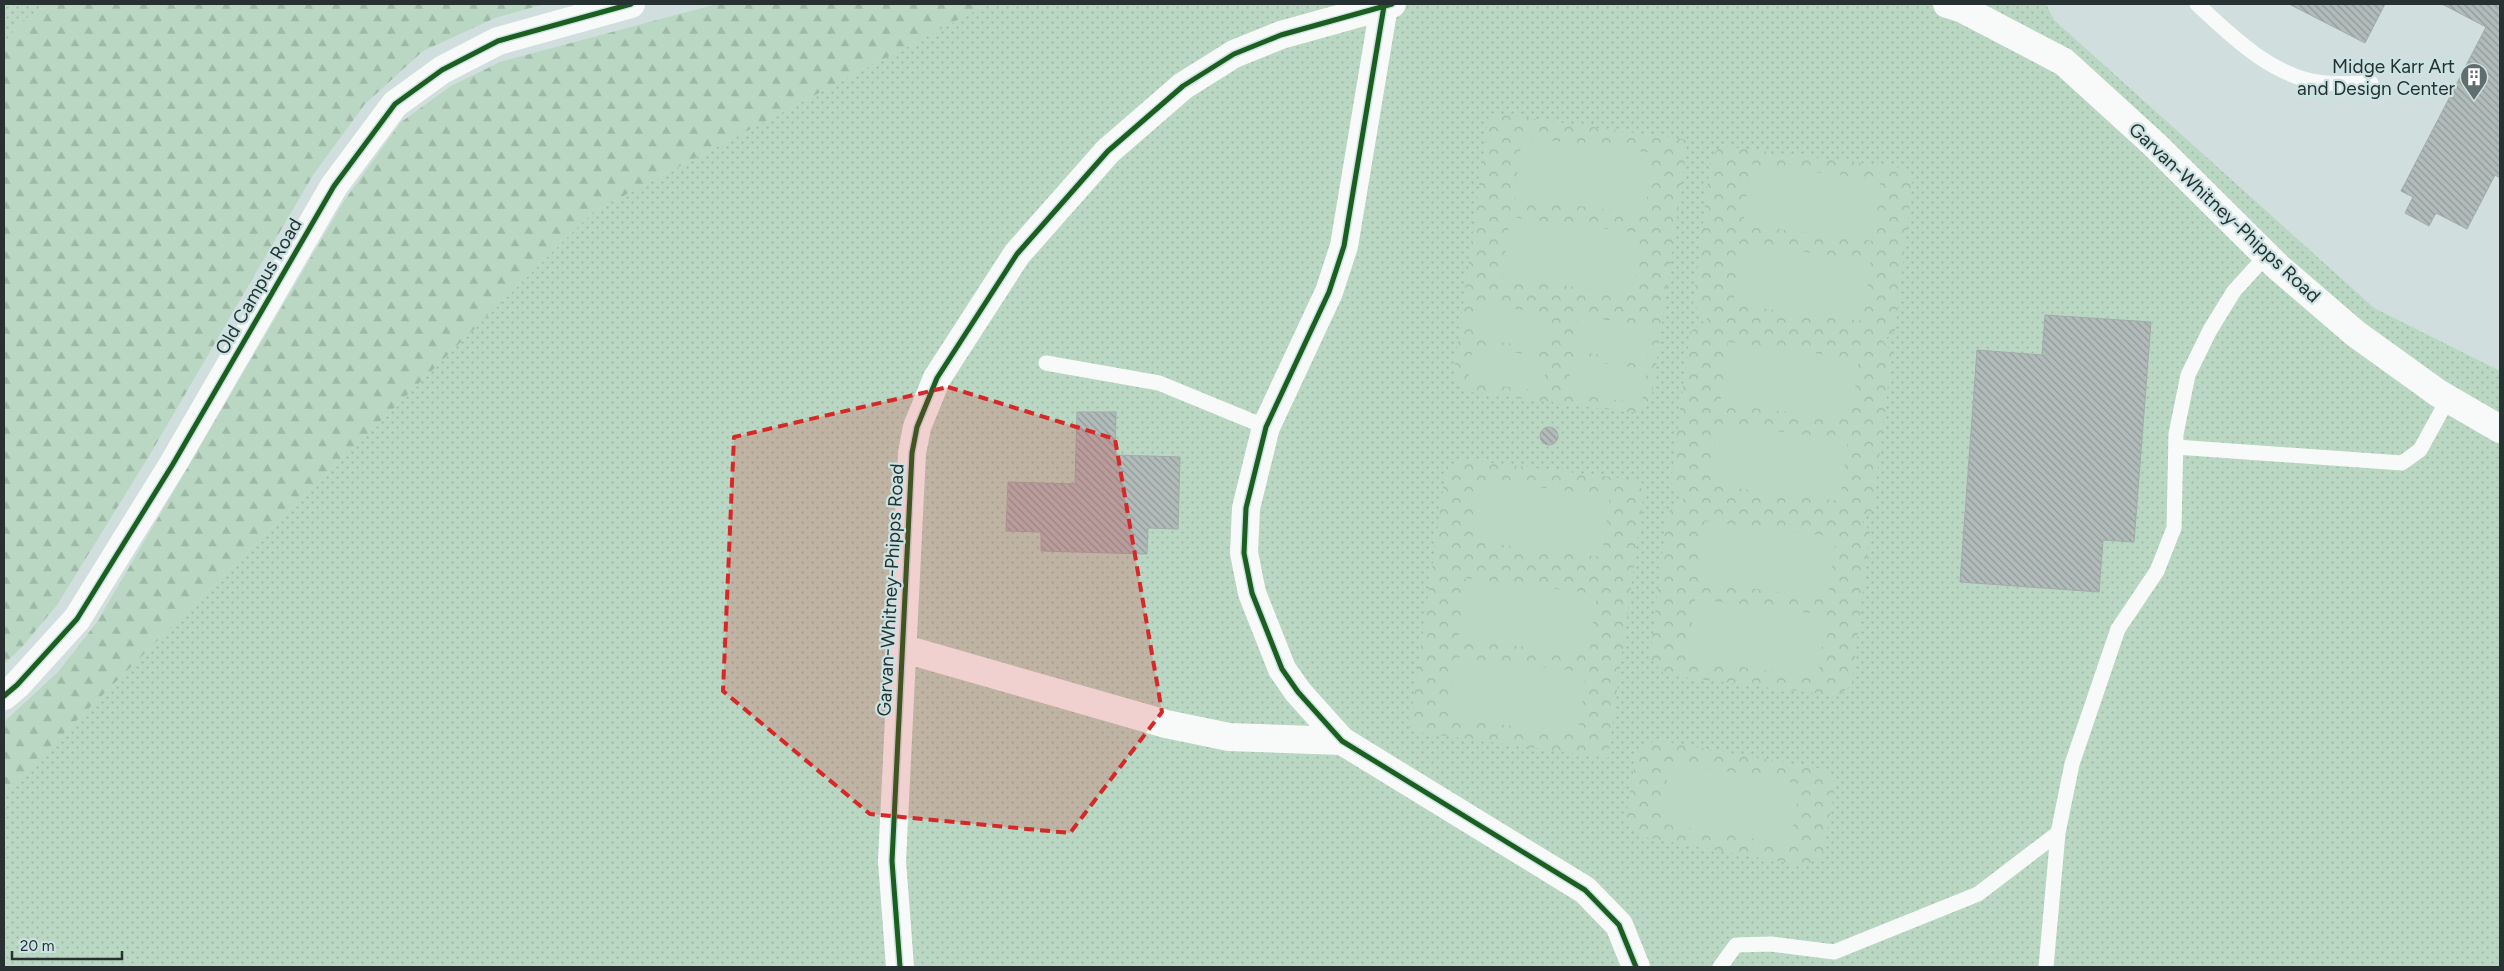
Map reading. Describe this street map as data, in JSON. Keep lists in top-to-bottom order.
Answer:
{
  "streets": {
    "street": ["Garvan-Whitney-Phipps Road", "Old Campus Road"]
  },
  "places": {
    "building": ["Midge Karr Art and Design Center"]
  },
  "scale_bar": "20 m"
}
